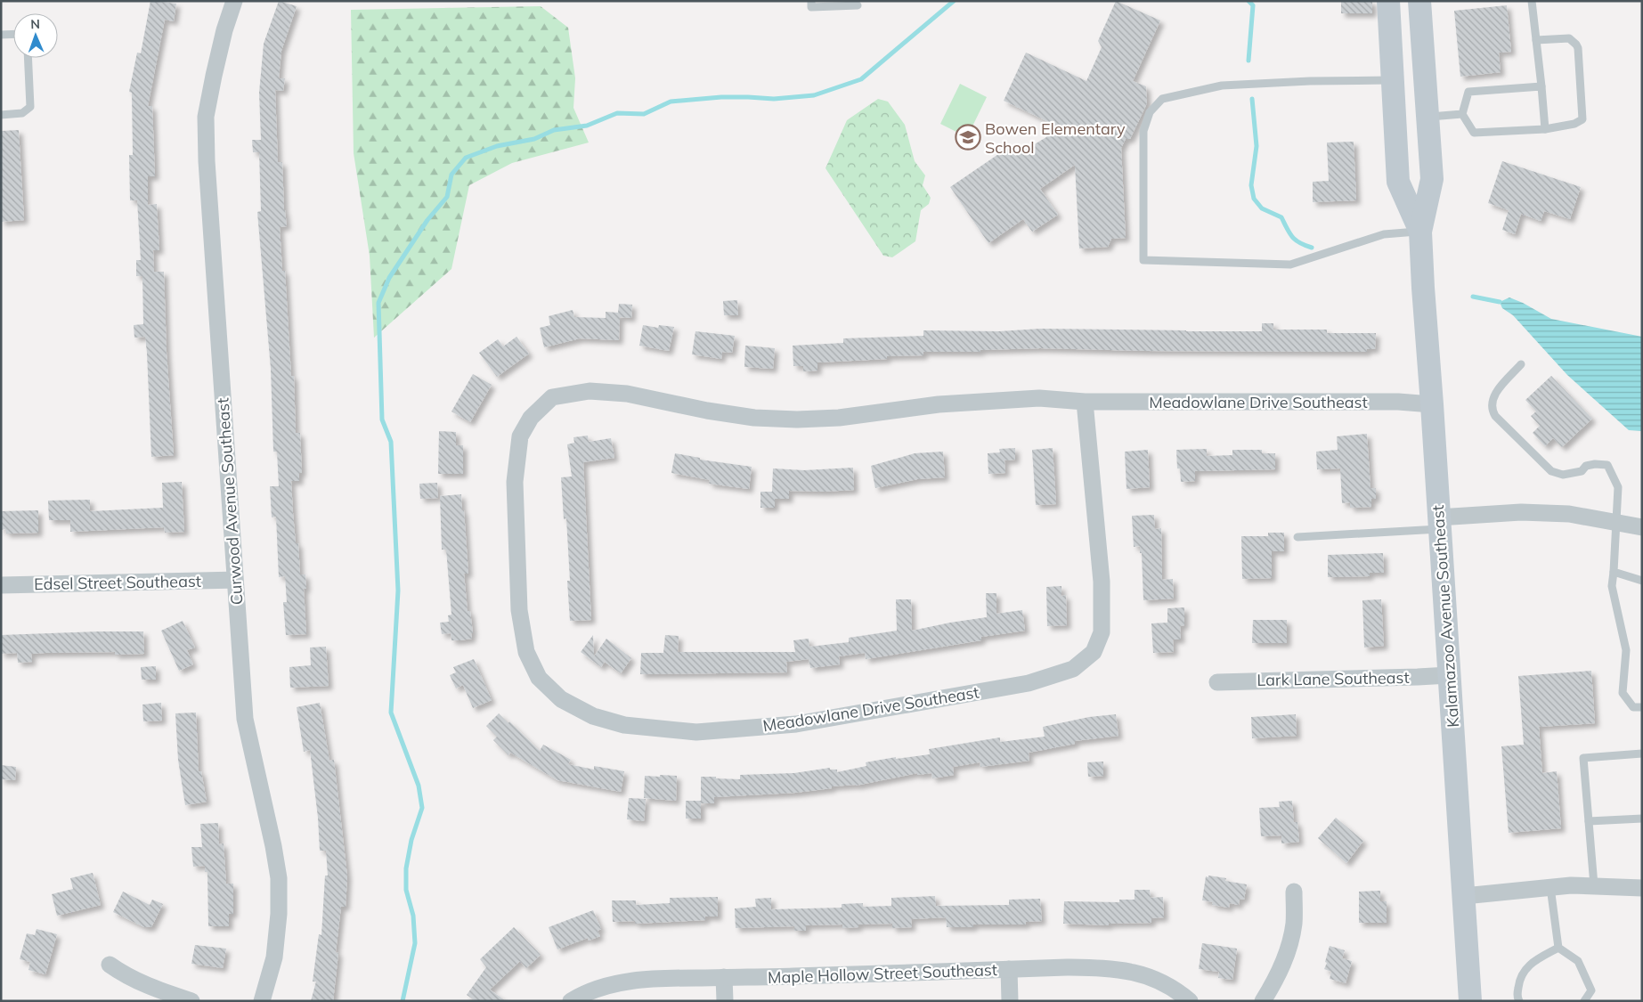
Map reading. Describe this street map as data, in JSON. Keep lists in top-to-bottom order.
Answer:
{
  "streets": {
    "main road": ["Kalamazoo Avenue Southeast"],
    "street": [
      "Meadowlane Drive Southeast",
      "Curwood Avenue Southeast",
      "Edsel Street Southeast",
      "Lark Lane Southeast",
      "Maple Hollow Street Southeast"
    ]
  },
  "crossings": [
    ["Meadowlane Drive Southeast", "Kalamazoo Avenue Southeast"],
    ["Curwood Avenue Southeast", "Edsel Street Southeast"],
    ["Kalamazoo Avenue Southeast", "Lark Lane Southeast"]
  ],
  "places": {
    "school or university": ["Bowen Elementary School"]
  },
  "north": "top"
}
